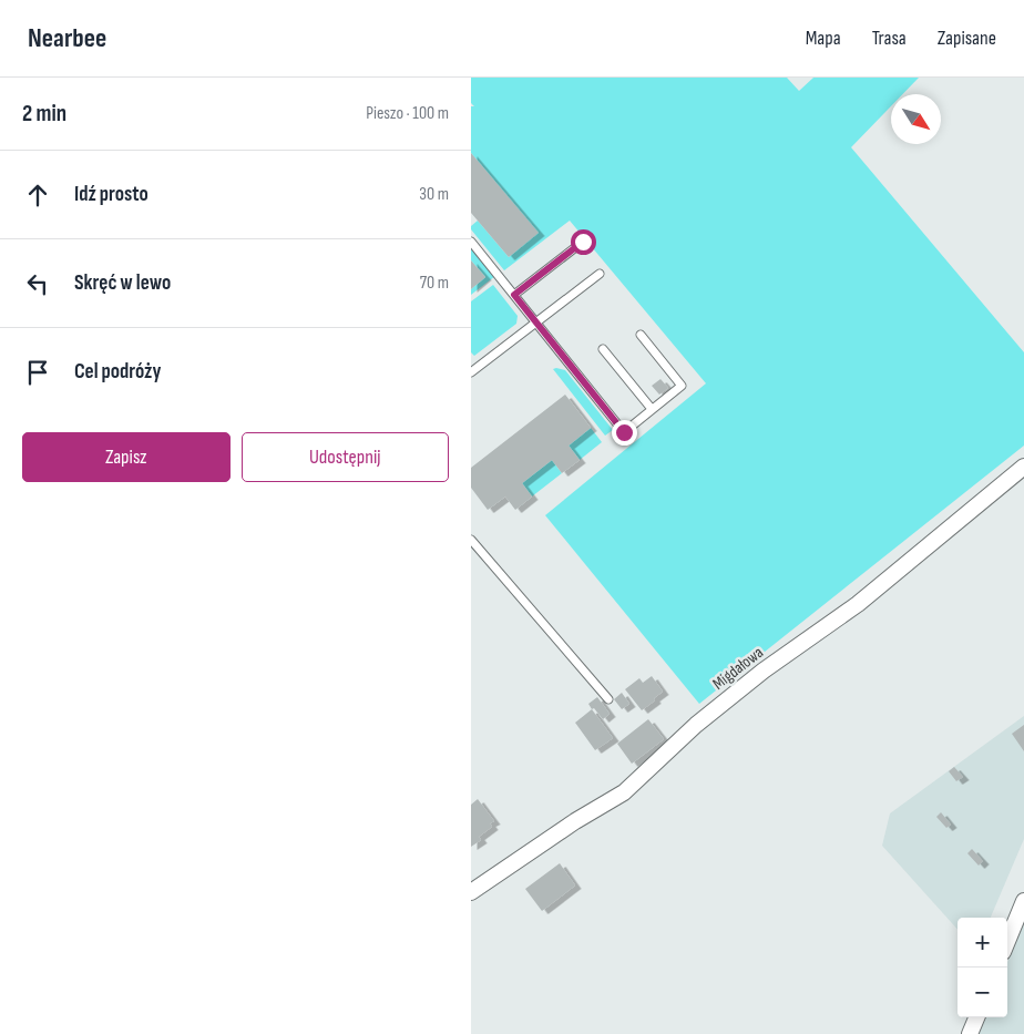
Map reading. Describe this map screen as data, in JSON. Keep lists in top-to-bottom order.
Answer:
{
  "streets": {
    "street": ["Migdałowa"]
  },
  "north": "bottom right",
  "page": {
    "header": "Nearbee",
    "nav": ["Mapa", "Trasa", "Zapisane"],
    "heading": ["2 min", "Pieszo · 100 m"],
    "list": [
      ["Idź prosto", "30 m"],
      ["Skręć w lewo", "70 m"],
      "Cel podróży"
    ],
    "buttons": ["Zapisz", "Udostępnij"],
    "map_buttons": ["+", "−"]
  }
}
